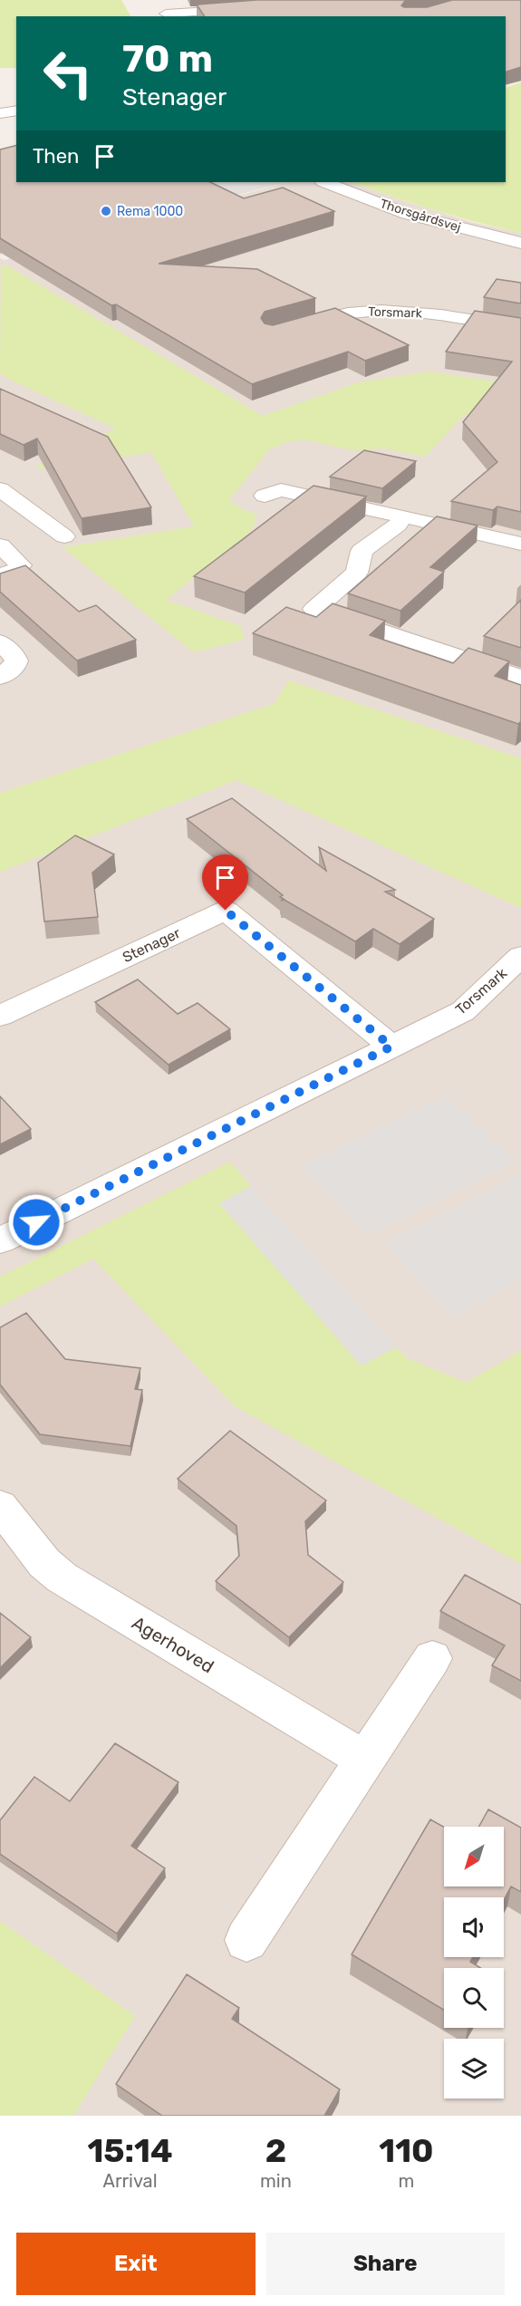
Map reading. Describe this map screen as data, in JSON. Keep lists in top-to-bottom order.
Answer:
{
  "streets": {
    "street": [
      "Thorsgårdsvej",
      "Torsmark",
      "Stenager",
      "Agerhoved"
    ]
  },
  "crossings": [
    ["Torsmark", "Stenager"]
  ],
  "places": ["Rema 1000"],
  "north": "bottom left",
  "page": {
    "turn": ["70 m", "Stenager"],
    "then": "Then",
    "eta": [
      "15:14",
      "Arrival",
      "2",
      "min",
      "110",
      "m"
    ],
    "buttons": ["Exit", "Share"]
  }
}
